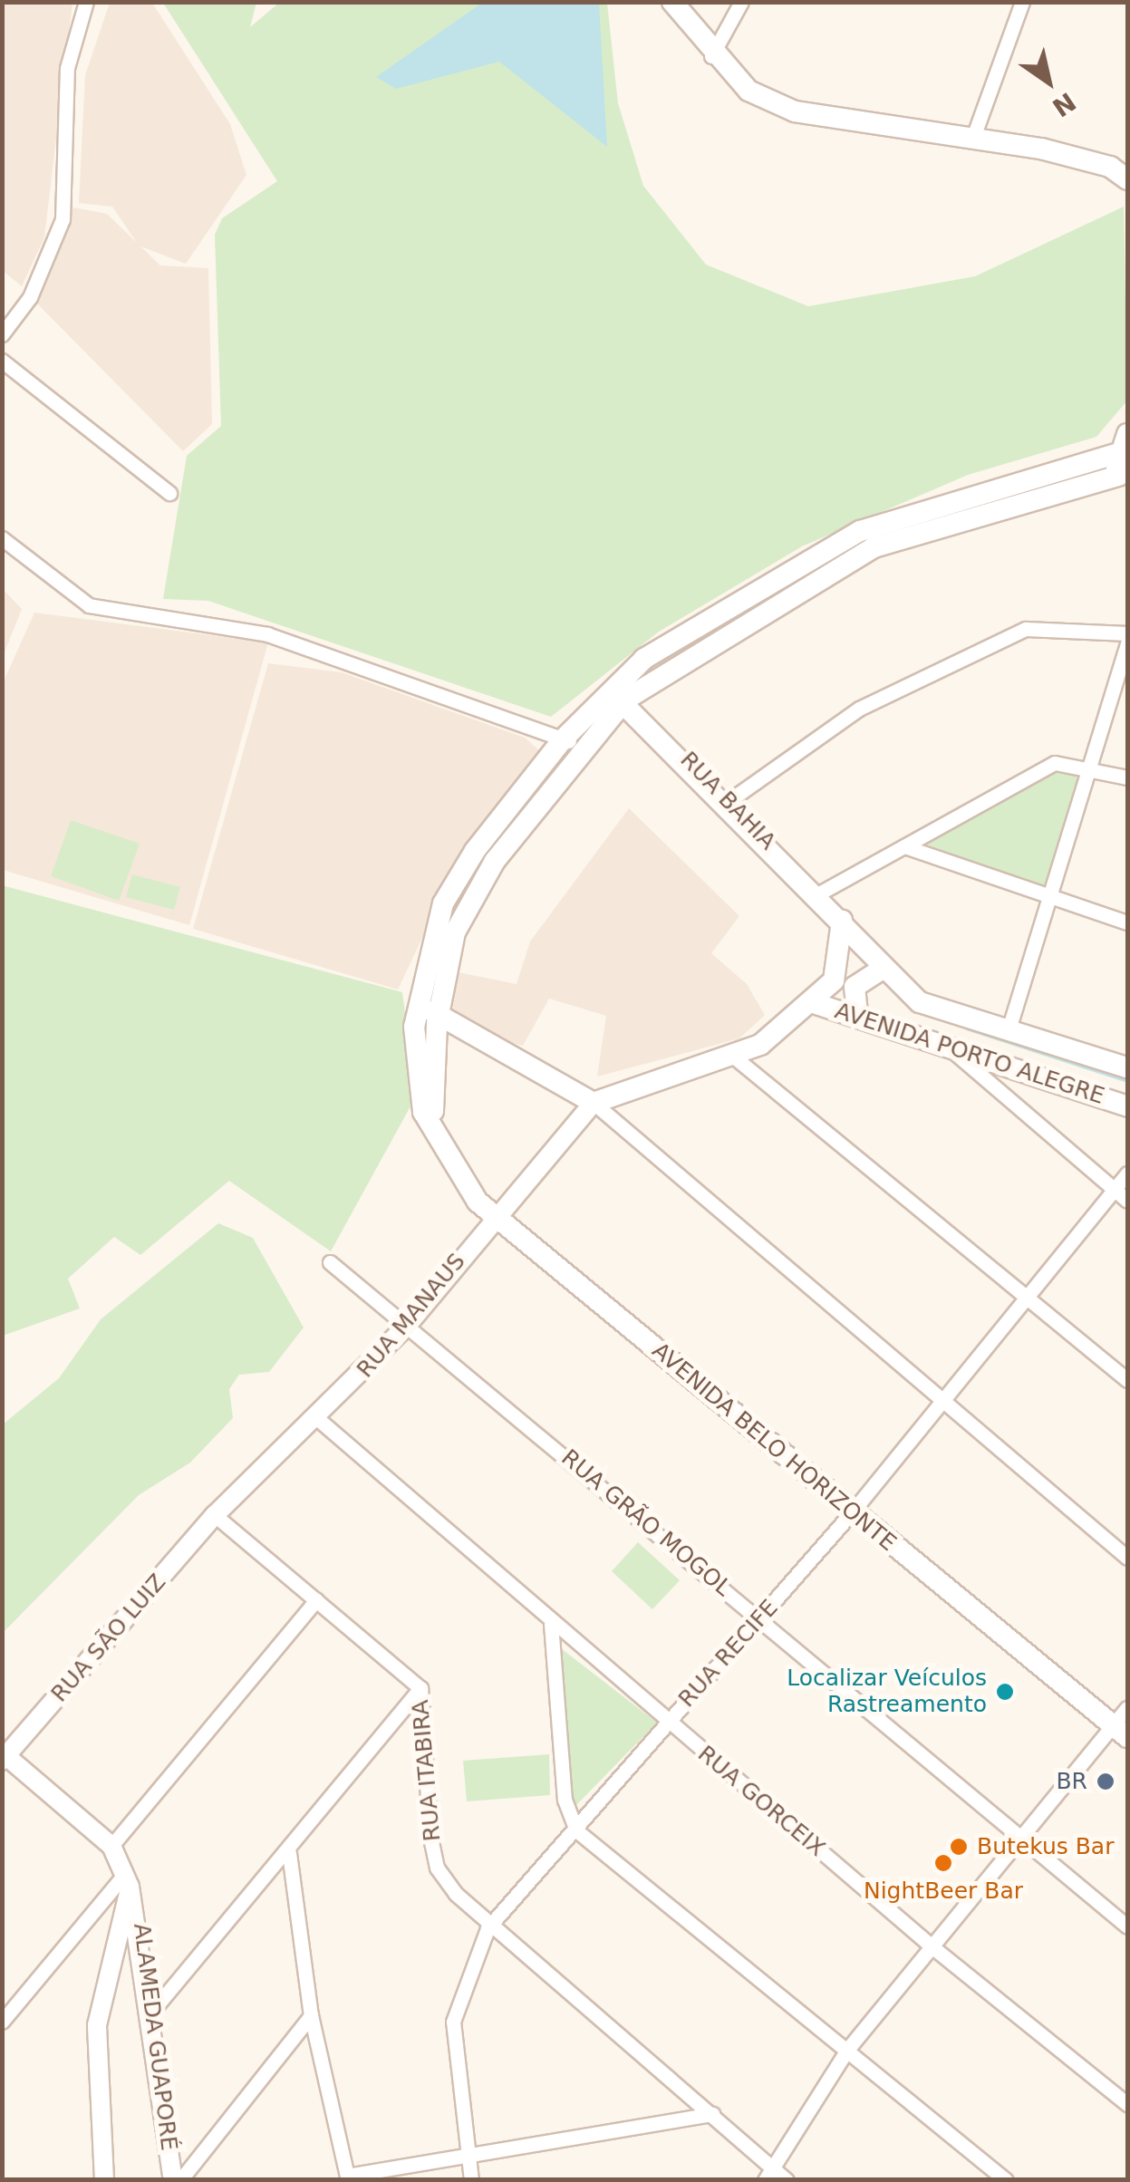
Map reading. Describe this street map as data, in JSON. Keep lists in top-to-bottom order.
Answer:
{
  "streets": {
    "main road": ["RUA BAHIA", "AVENIDA PORTO ALEGRE", "AVENIDA BELO HORIZONTE"],
    "street": [
      "RUA MANAUS",
      "RUA GRÃO MOGOL",
      "RUA SÃO LUIZ",
      "RUA RECIFE",
      "RUA ITABIRA",
      "RUA GORCEIX",
      "ALAMEDA GUAPORÉ"
    ]
  },
  "crossings": [
    ["RUA BAHIA", "AVENIDA PORTO ALEGRE"],
    ["RUA BAHIA", "AVENIDA BELO HORIZONTE"],
    ["RUA MANAUS", "AVENIDA BELO HORIZONTE"],
    ["RUA MANAUS", "RUA GRÃO MOGOL"],
    ["RUA MANAUS", "RUA SÃO LUIZ"],
    ["RUA MANAUS", "RUA ITABIRA"],
    ["RUA MANAUS", "RUA GORCEIX"],
    ["AVENIDA BELO HORIZONTE", "RUA RECIFE"],
    ["RUA GRÃO MOGOL", "RUA RECIFE"],
    ["RUA SÃO LUIZ", "RUA ITABIRA"],
    ["RUA RECIFE", "RUA ITABIRA"],
    ["RUA RECIFE", "RUA GORCEIX"]
  ],
  "places": [
    "Localizar Veículos Rastreamento",
    "BR",
    "Butekus Bar",
    "NightBeer Bar"
  ],
  "north": "bottom right"
}
